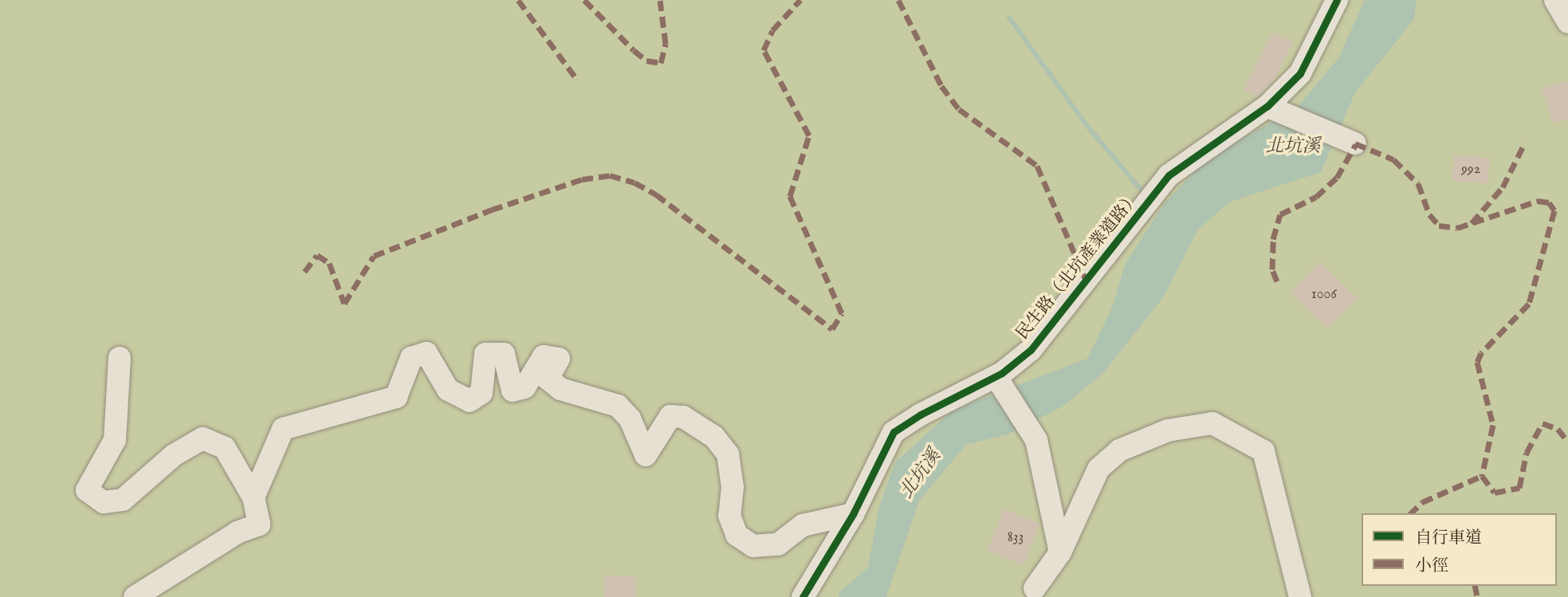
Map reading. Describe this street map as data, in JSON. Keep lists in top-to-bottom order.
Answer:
{
  "streets": {
    "street": ["民生路（北坑產業道路）"]
  },
  "water": ["北坑溪"],
  "house_numbers": ["992", "1006", "833"],
  "legend": ["自行車道", "小徑"]
}
